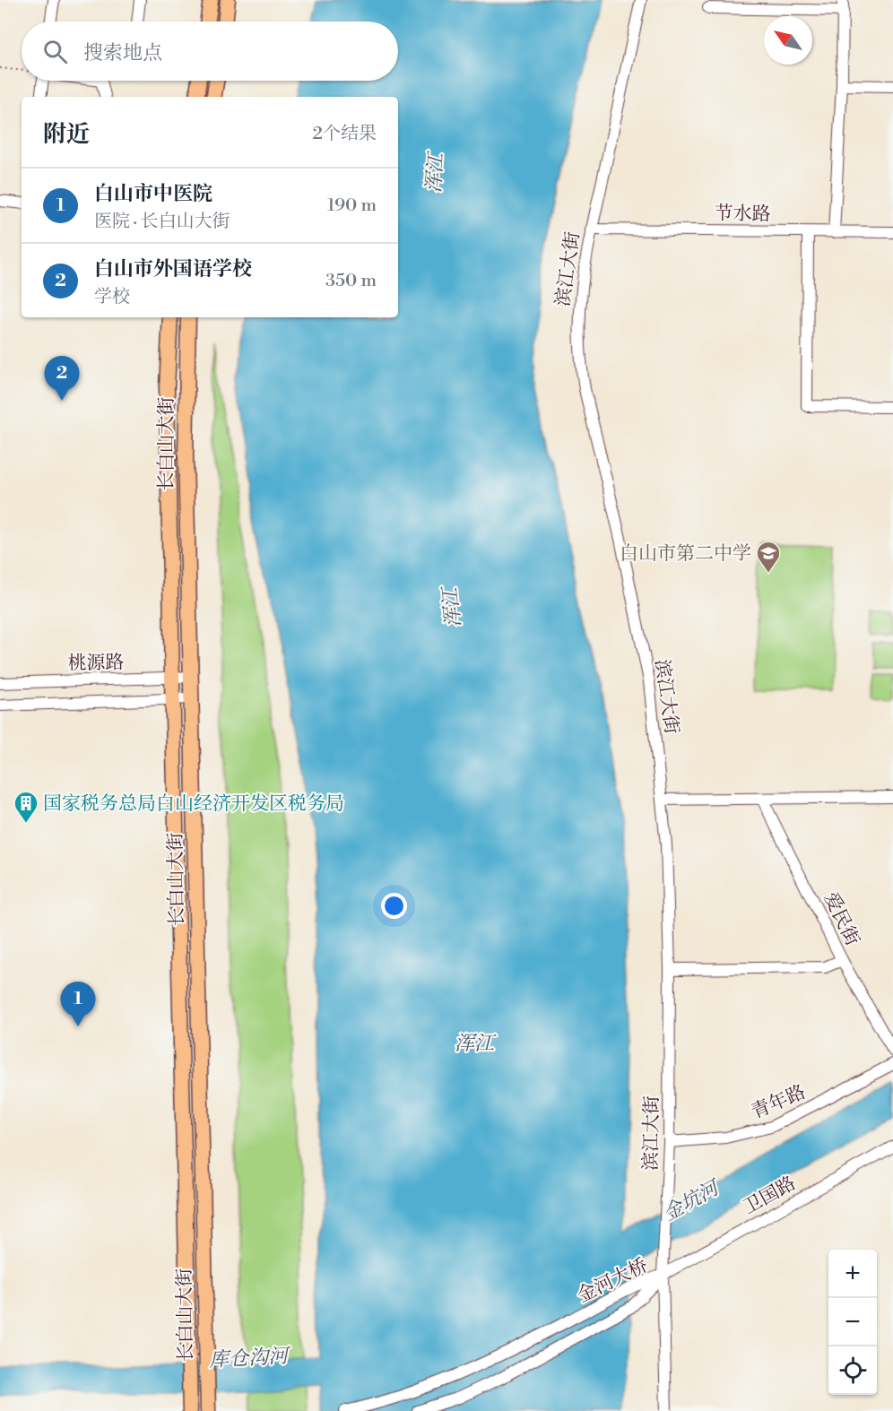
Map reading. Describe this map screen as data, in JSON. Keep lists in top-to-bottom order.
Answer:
{
  "streets": {
    "main road": ["长白山大街"],
    "street": [
      "节水路",
      "滨江大街",
      "桃源路",
      "爱民街",
      "青年路",
      "卫国路",
      "金河大桥"
    ]
  },
  "crossings": [
    ["节水路", "滨江大街"],
    ["滨江大街", "青年路"],
    ["滨江大街", "卫国路"],
    ["滨江大街", "金河大桥"],
    ["长白山大街", "桃源路"],
    ["卫国路", "金河大桥"]
  ],
  "water": ["浑江", "金坑河", "库仓沟河"],
  "places": {
    "school or university": ["白山市第二中学"],
    "building": ["国家税务总局白山经济开发区税务局"]
  },
  "north": "top left",
  "page": {
    "search": "搜索地点",
    "heading": ["附近", "2个结果"],
    "list": [
      {
        "mark": "1",
        "name": "白山市中医院",
        "note": "医院 · 长白山大街",
        "value": "190 m"
      },
      {
        "mark": "2",
        "name": "白山市外国语学校",
        "note": "学校",
        "value": "350 m"
      }
    ],
    "pins": ["2", "1"],
    "map_buttons": ["+", "−"]
  }
}
